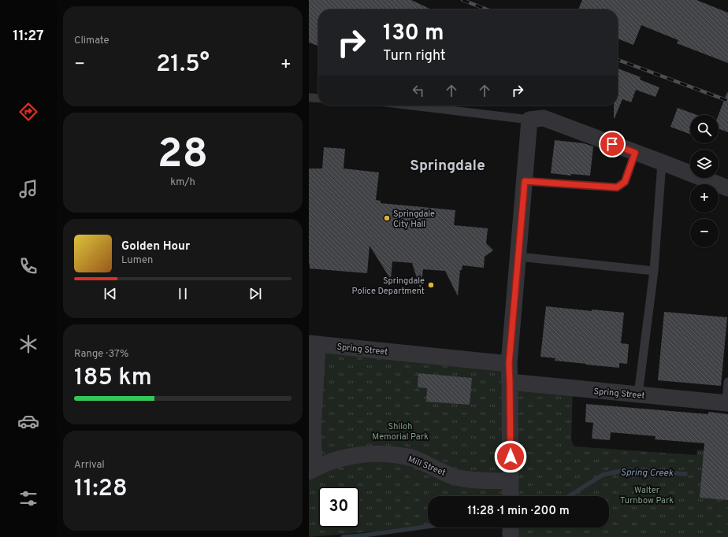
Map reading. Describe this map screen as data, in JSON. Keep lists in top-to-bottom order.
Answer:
{
  "streets": {
    "street": ["Spring Street", "Mill Street"]
  },
  "districts": ["Springdale"],
  "water": ["Spring Creek"],
  "parks": ["Shiloh Memorial Park", "Walter Turnbow Park"],
  "places": ["Springdale City Hall", "Springdale Police Department"],
  "page": {
    "tabs": "11:27",
    "tile": [
      "Climate",
      ["28", "km/h"],
      ["Range · 37%", "185 km"],
      ["Arrival", "11:28"]
    ],
    "turn": ["130 m", "Turn right"],
    "heat": ["−", "21.5°", "+"],
    "map_buttons": ["+", "−"],
    "song": ["Golden Hour", "Lumen"],
    "limit": "30",
    "trip": "11:28 · 1 min · 200 m"
  }
}
